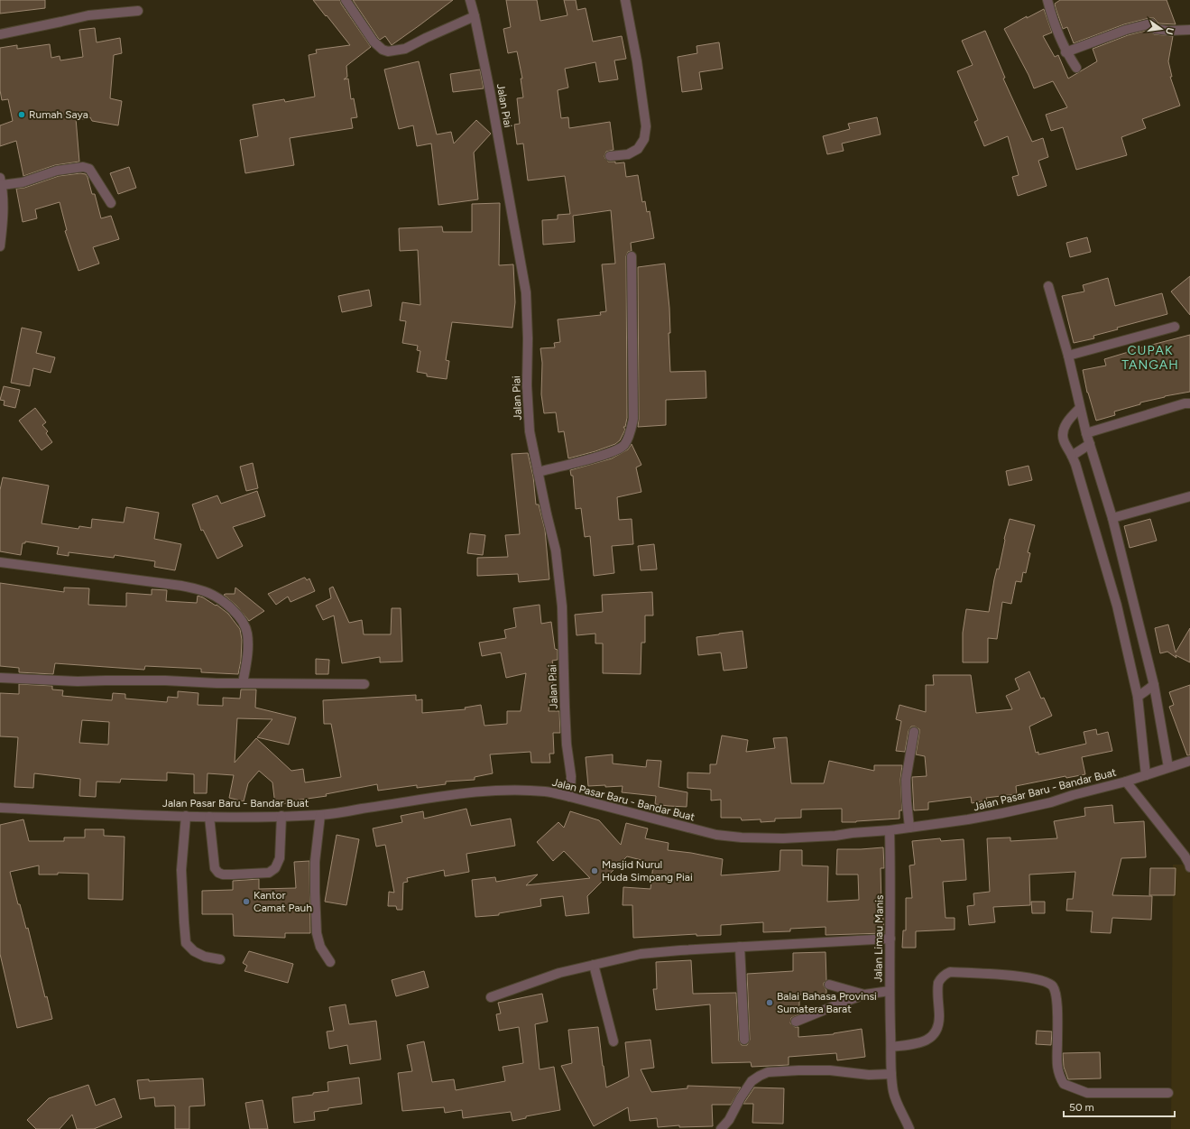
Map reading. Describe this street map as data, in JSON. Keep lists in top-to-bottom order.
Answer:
{
  "streets": {
    "street": ["Jalan Piai", "Jalan Pasar Baru - Bandar Buat", "Jalan Limau Manis"]
  },
  "crossings": [
    ["Jalan Piai", "Jalan Pasar Baru - Bandar Buat"],
    ["Jalan Pasar Baru - Bandar Buat", "Jalan Limau Manis"]
  ],
  "districts": ["CUPAK TANGAH"],
  "places": [
    "Rumah Saya",
    "Masjid Nurul Huda Simpang Piai",
    "Kantor Camat Pauh",
    "Balai Bahasa Provinsi Sumatera Barat"
  ],
  "scale_bar": "50 m",
  "north": "right"
}
